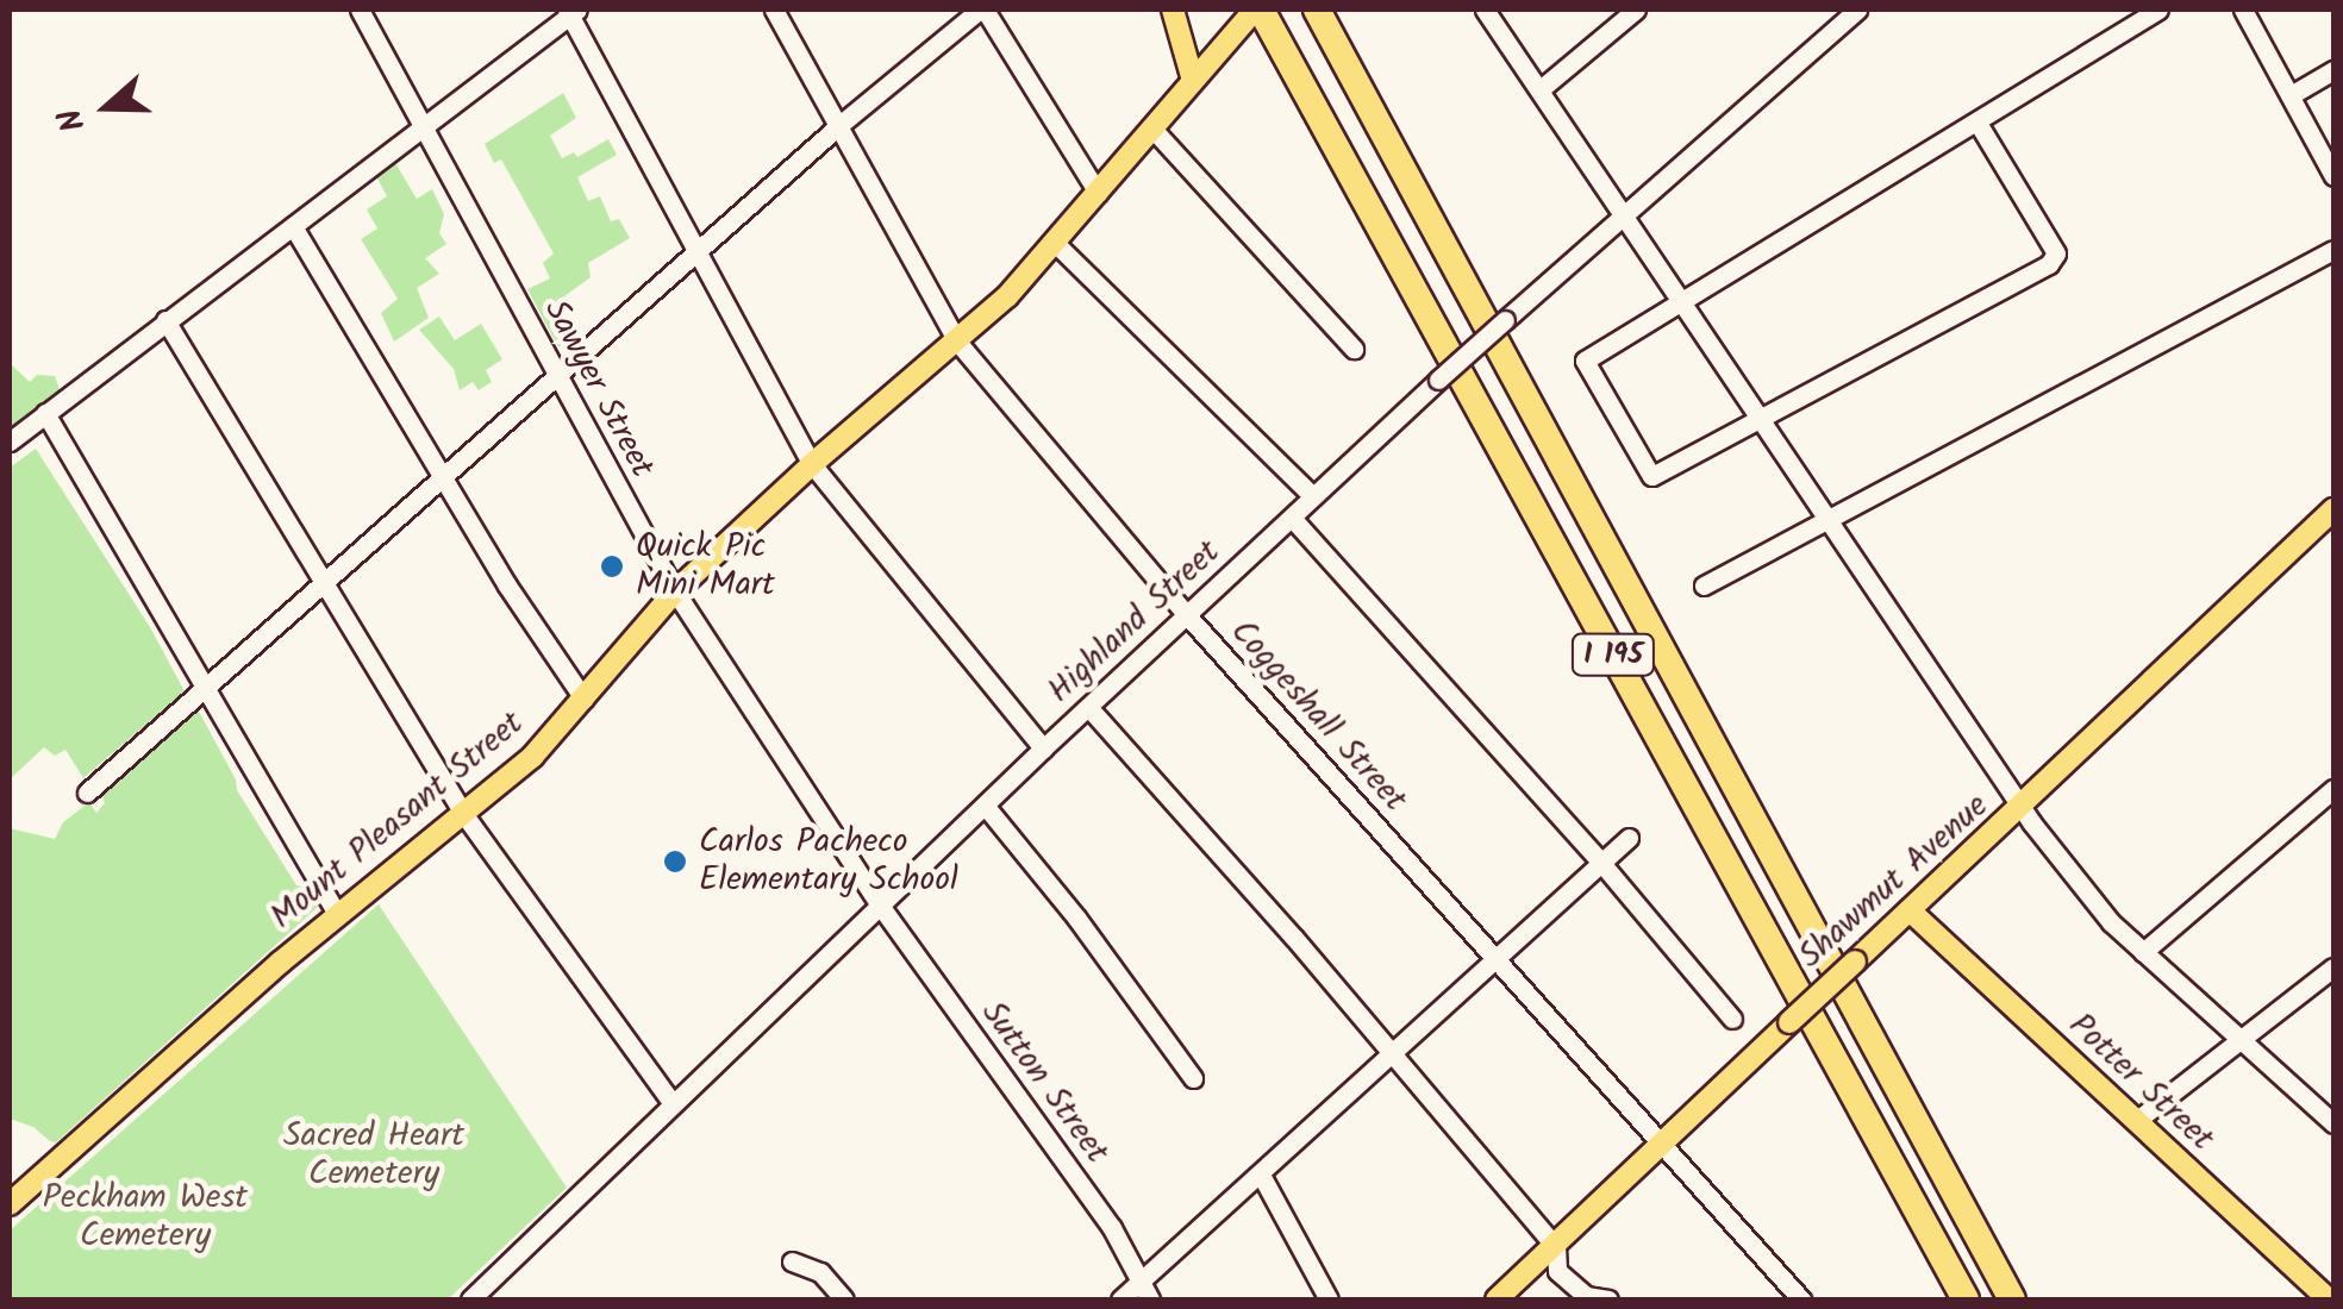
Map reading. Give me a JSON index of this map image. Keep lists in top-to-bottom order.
{
  "streets": {
    "highway": ["I 195"],
    "main road": ["Mount Pleasant Street", "Shawmut Avenue", "Potter Street"],
    "street": [
      "Sawyer Street",
      "Highland Street",
      "Coggeshall Street",
      "Sutton Street"
    ]
  },
  "crossings": [
    ["Sawyer Street", "Highland Street"],
    ["Sawyer Street", "Mount Pleasant Street"],
    ["Sawyer Street", "Sutton Street"],
    ["Highland Street", "Coggeshall Street"],
    ["Highland Street", "Sutton Street"],
    ["I 195", "Mount Pleasant Street"],
    ["Coggeshall Street", "Mount Pleasant Street"],
    ["Coggeshall Street", "Shawmut Avenue"],
    ["Shawmut Avenue", "Potter Street"]
  ],
  "parks": ["Sacred Heart Cemetery", "Peckham West Cemetery"],
  "places": ["Quick Pic Mini Mart", "Carlos Pacheco Elementary School"],
  "north": "left"
}
